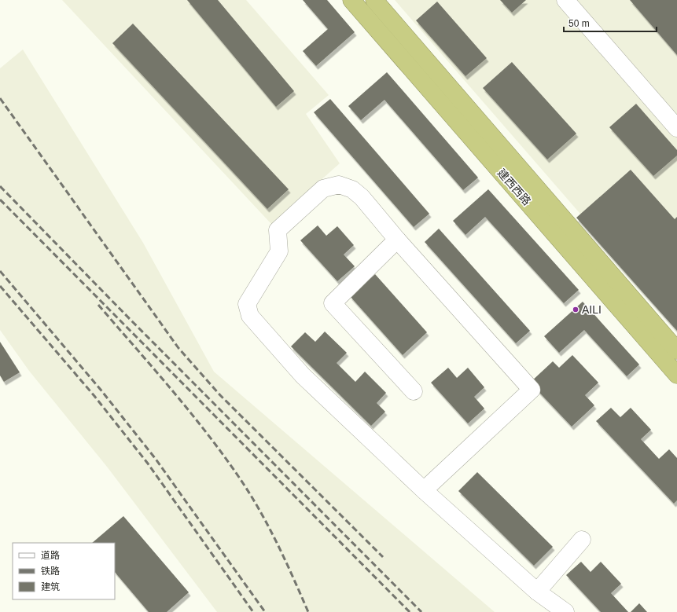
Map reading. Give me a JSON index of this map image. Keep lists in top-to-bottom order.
{
  "streets": {
    "highway": ["建西西路"]
  },
  "places": ["AILI"],
  "legend": ["道路", "铁路", "建筑"],
  "scale_bar": "50 m"
}
